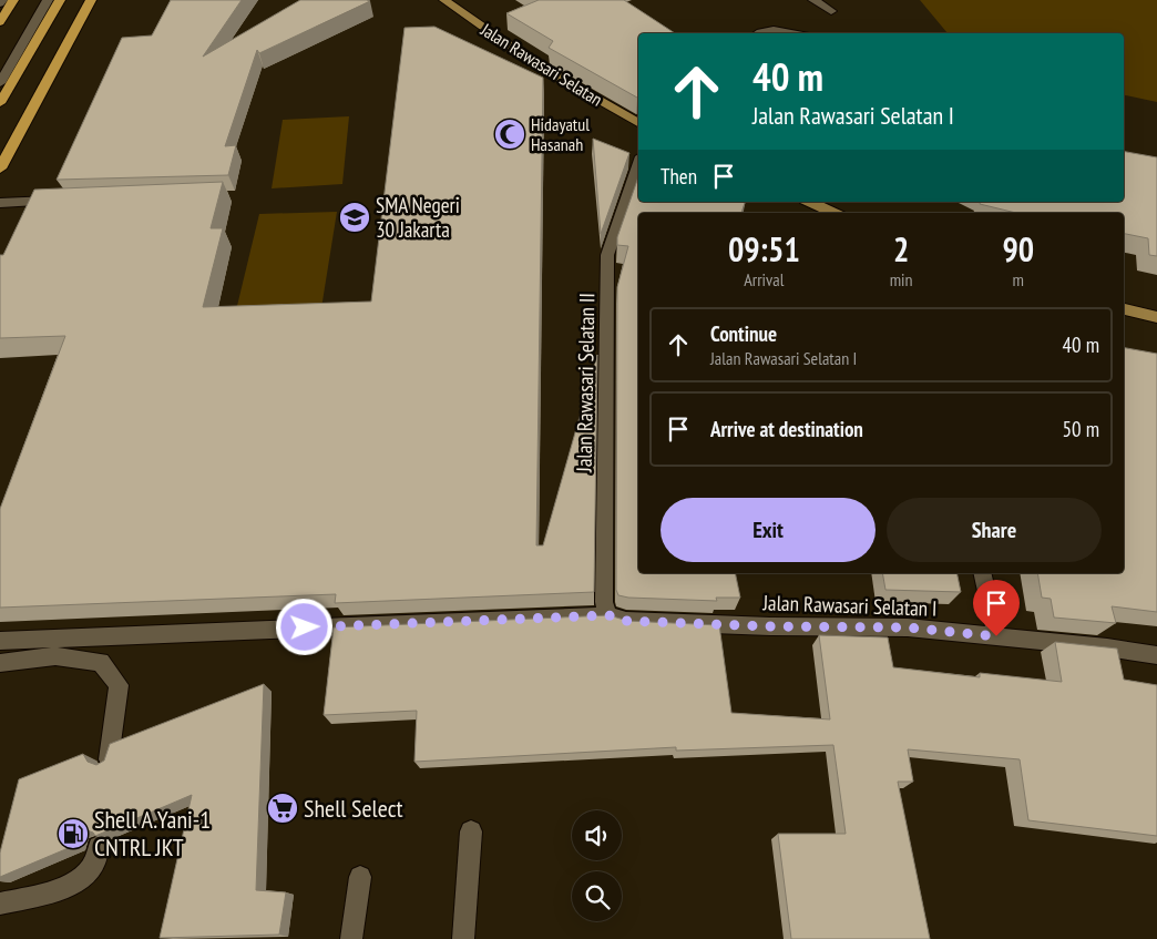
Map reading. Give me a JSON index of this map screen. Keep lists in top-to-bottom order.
{
  "streets": {
    "main road": ["Jalan Rawasari Selatan"],
    "street": ["Jalan Rawasari Selatan II", "Jalan Rawasari Selatan I"]
  },
  "crossings": [
    ["Jalan Rawasari Selatan II", "Jalan Rawasari Selatan I"]
  ],
  "places": {
    "mosque": ["Hidayatul Hasanah"],
    "school or university": ["SMA Negeri 30 Jakarta"],
    "supermarket": ["Shell Select"],
    "fuel station": ["Shell A.Yani-1 CNTRL JKT"]
  },
  "page": {
    "turn": ["40 m", "Jalan Rawasari Selatan I"],
    "then": "Then",
    "eta": [
      "09:51",
      "Arrival",
      "2",
      "min",
      "90",
      "m"
    ],
    "list": [
      {
        "name": "Continue",
        "note": "Jalan Rawasari Selatan I",
        "value": "40 m"
      },
      {
        "name": "Arrive at destination",
        "value": "50 m"
      }
    ],
    "buttons": ["Exit", "Share"]
  }
}
